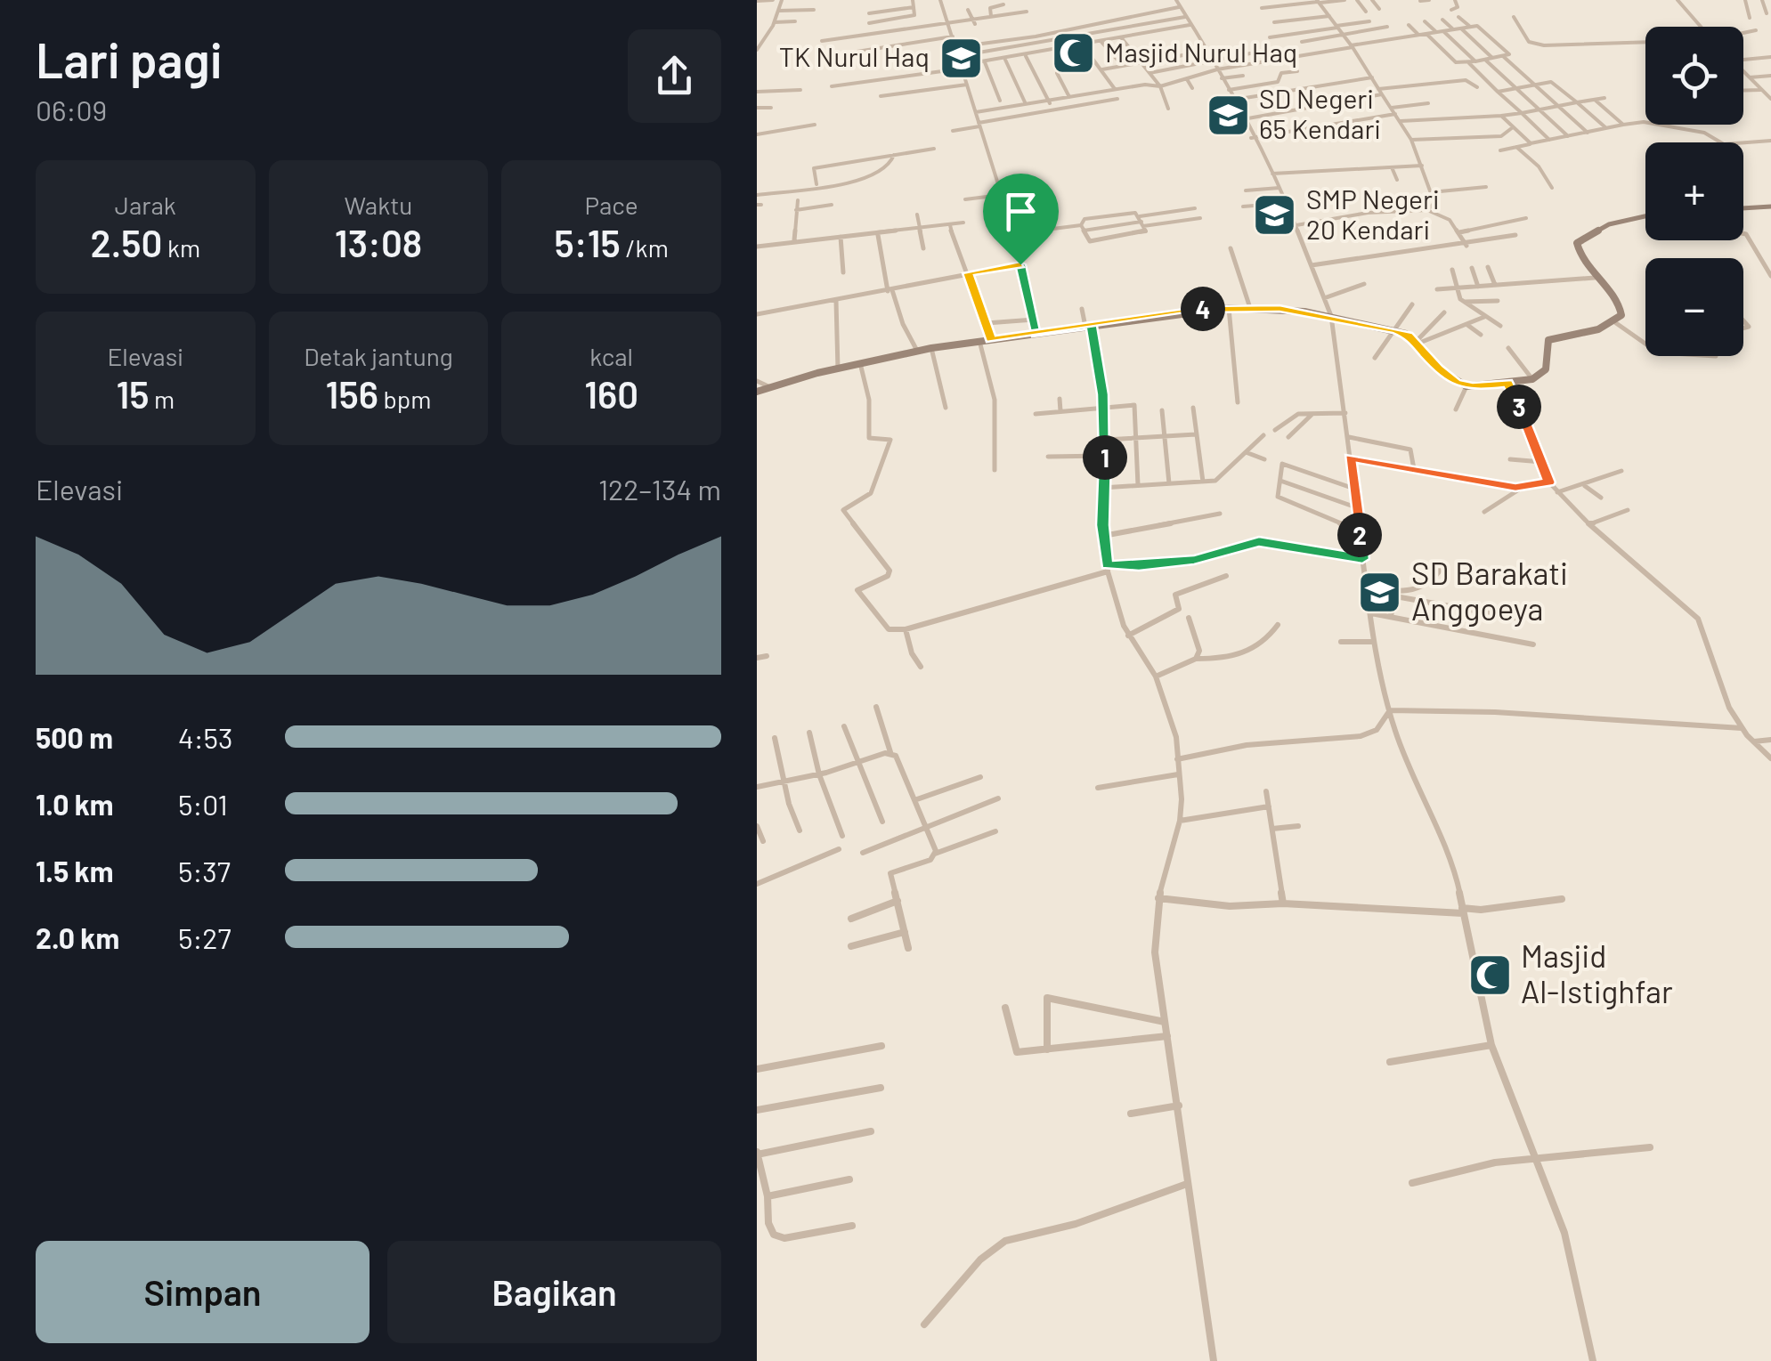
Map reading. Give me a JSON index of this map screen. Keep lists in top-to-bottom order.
{
  "places": {
    "mosque": ["Masjid Nurul Haq", "Masjid Al-Istighfar"],
    "school or university": [
      "TK Nurul Haq",
      "SD Negeri 65 Kendari",
      "SMP Negeri 20 Kendari",
      "SD Barakati Anggoeya"
    ]
  },
  "page": {
    "heading": ["Lari pagi", "06:09"],
    "map_buttons": ["+", "−"],
    "stats": [
      ["Jarak", "2.50 km"],
      ["Waktu", "13:08"],
      ["Pace", "5:15 /km"],
      ["Elevasi", "15 m"],
      ["Detak jantung", "156 bpm"],
      ["kcal", "160"]
    ],
    "pins": [
      "4",
      "3",
      "1",
      "2"
    ],
    "chart": ["Elevasi", "122–134 m"],
    "list": [
      {
        "name": "500 m",
        "note": "4:53"
      },
      {
        "name": "1.0 km",
        "note": "5:01"
      },
      {
        "name": "1.5 km",
        "note": "5:37"
      },
      {
        "name": "2.0 km",
        "note": "5:27"
      }
    ],
    "buttons": ["Simpan", "Bagikan"]
  }
}
